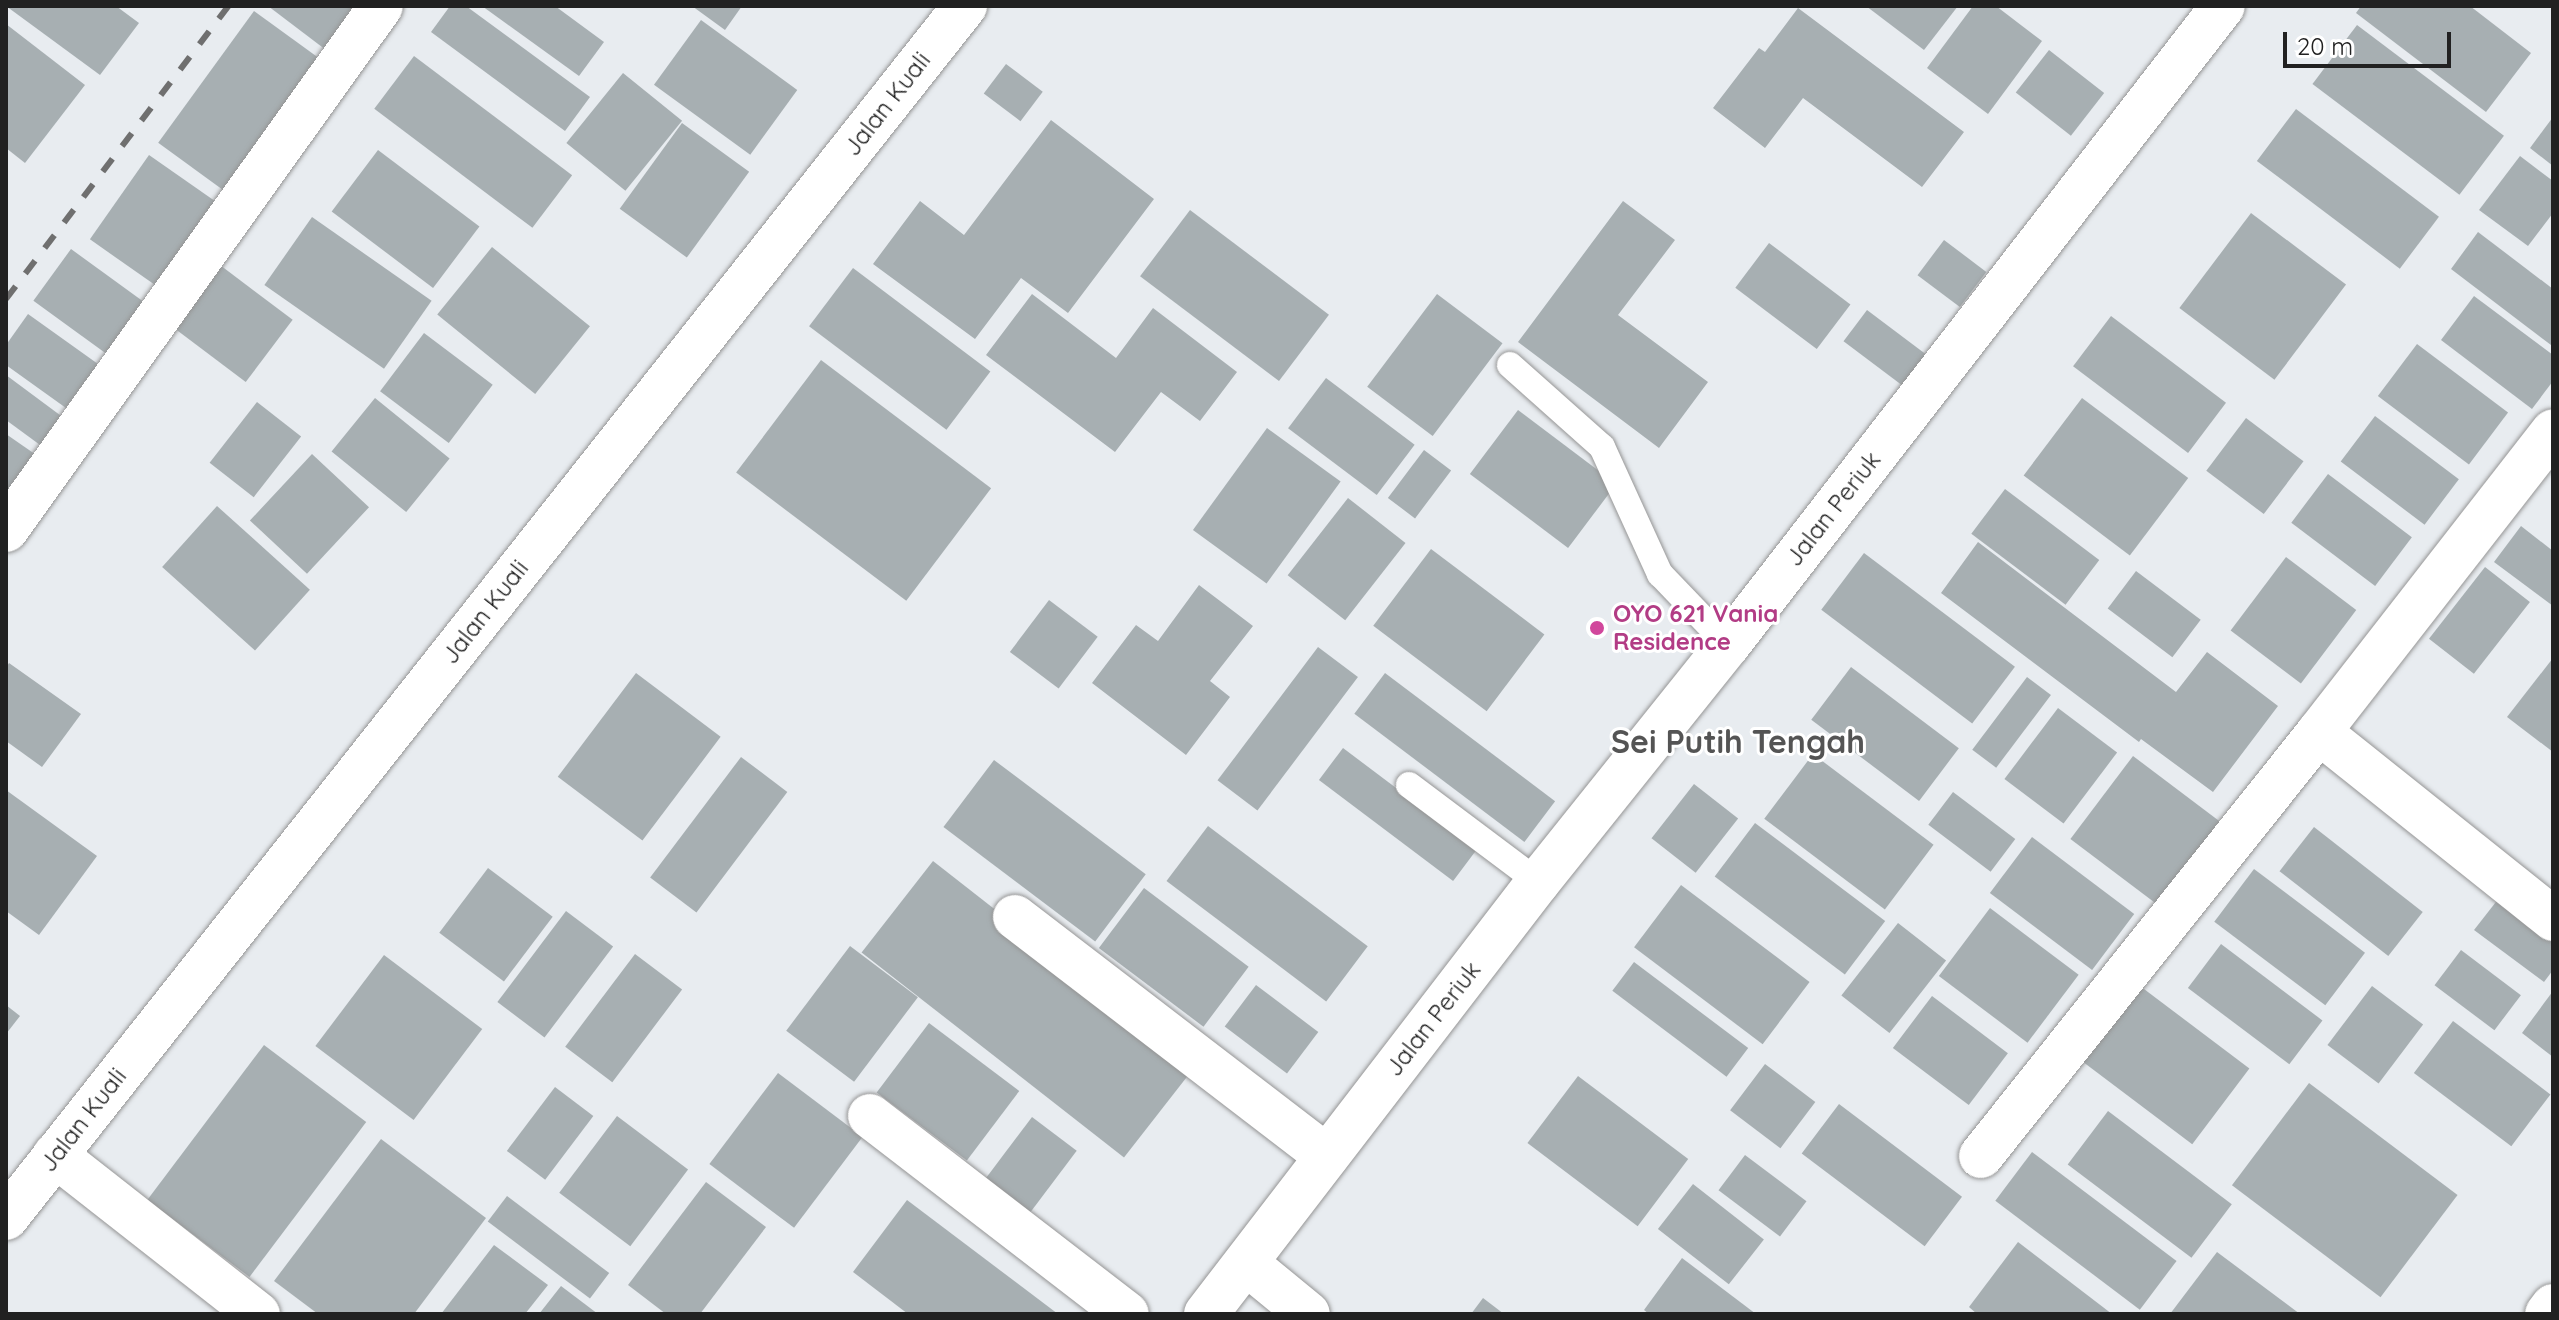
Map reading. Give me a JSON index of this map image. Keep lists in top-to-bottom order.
{
  "streets": {
    "street": ["Jalan Kuali", "Jalan Periuk"]
  },
  "districts": ["Sei Putih Tengah"],
  "places": ["OYO 621 Vania Residence"],
  "scale_bar": "20 m"
}
